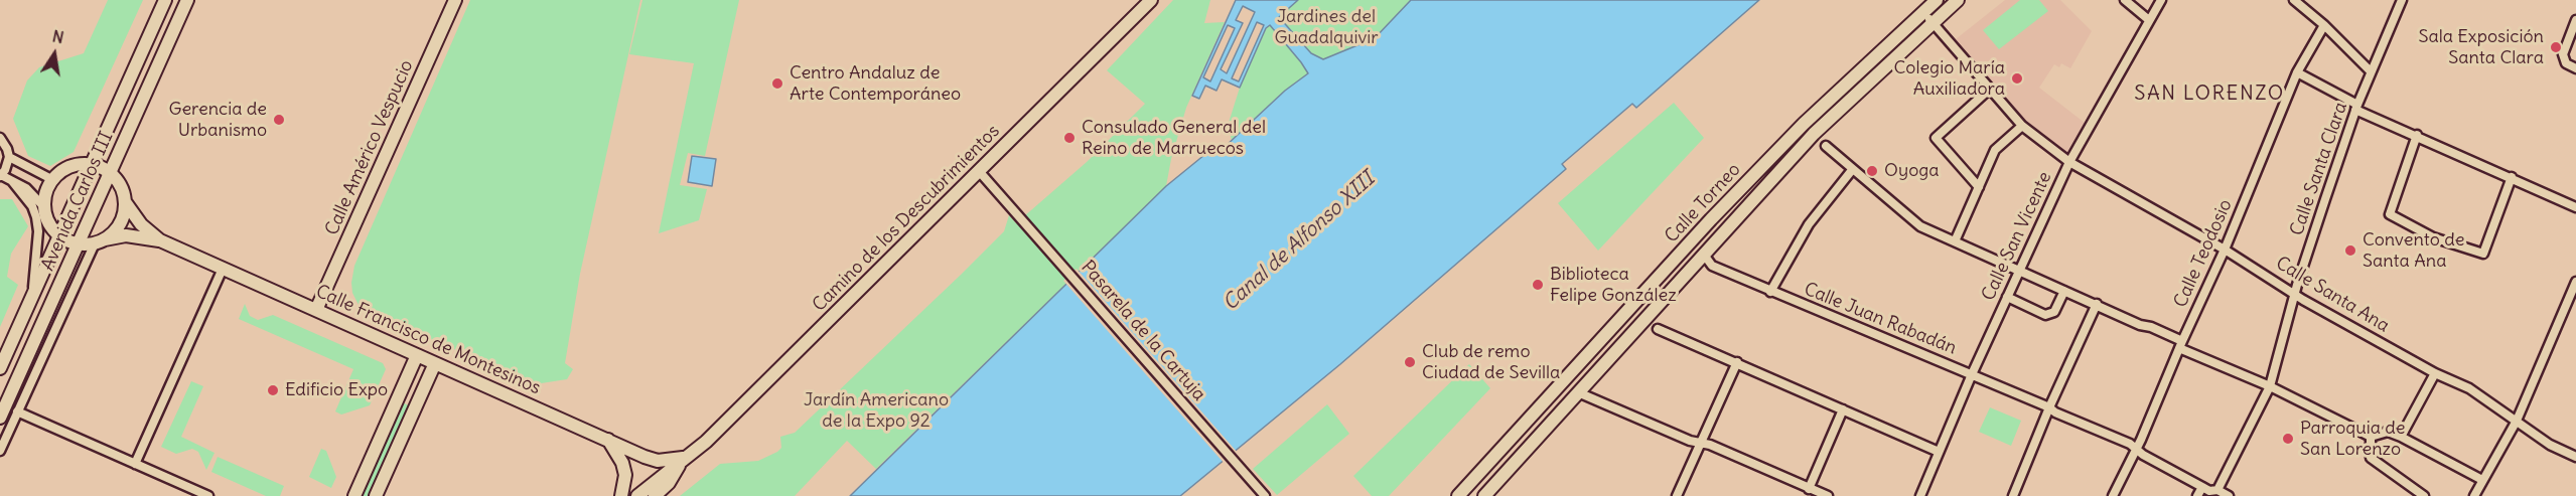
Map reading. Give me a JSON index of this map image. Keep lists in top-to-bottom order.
{
  "streets": {
    "street": [
      "Calle Américo Vespucio",
      "Calle Santa Clara",
      "Avenida Carlos III",
      "Calle Torneo",
      "Camino de los Descubrimientos",
      "Calle San Vicente",
      "Calle Teodosio",
      "Calle Santa Ana",
      "Calle Juan Rabadán",
      "Pasarela de la Cartuja",
      "Calle Francisco de Montesinos"
    ]
  },
  "crossings": [
    ["Calle Américo Vespucio", "Calle Francisco de Montesinos"],
    ["Calle Santa Clara", "Calle Santa Ana"],
    ["Calle Santa Clara", "Calle Juan Rabadán"],
    ["Avenida Carlos III", "Calle Francisco de Montesinos"],
    ["Calle Torneo", "Calle Santa Ana"],
    ["Calle Torneo", "Calle Juan Rabadán"],
    ["Camino de los Descubrimientos", "Pasarela de la Cartuja"],
    ["Camino de los Descubrimientos", "Calle Francisco de Montesinos"],
    ["Calle San Vicente", "Calle Santa Ana"],
    ["Calle San Vicente", "Calle Juan Rabadán"],
    ["Calle Teodosio", "Calle Santa Ana"],
    ["Calle Teodosio", "Calle Juan Rabadán"]
  ],
  "districts": ["SAN LORENZO"],
  "water": ["Canal de Alfonso XIII"],
  "parks": ["Jardines del Guadalquivir", "Jardín Americano de la Expo 92"],
  "places": [
    "Sala Exposición Santa Clara",
    "Colegio María Auxiliadora",
    "Centro Andaluz de Arte Contemporáneo",
    "Gerencia de Urbanismo",
    "Consulado General del Reino de Marruecos",
    "Oyoga",
    "Convento de Santa Ana",
    "Biblioteca Felipe González",
    "Club de remo Ciudad de Sevilla",
    "Edificio Expo",
    "Parroquia de San Lorenzo"
  ],
  "north": "top"
}
